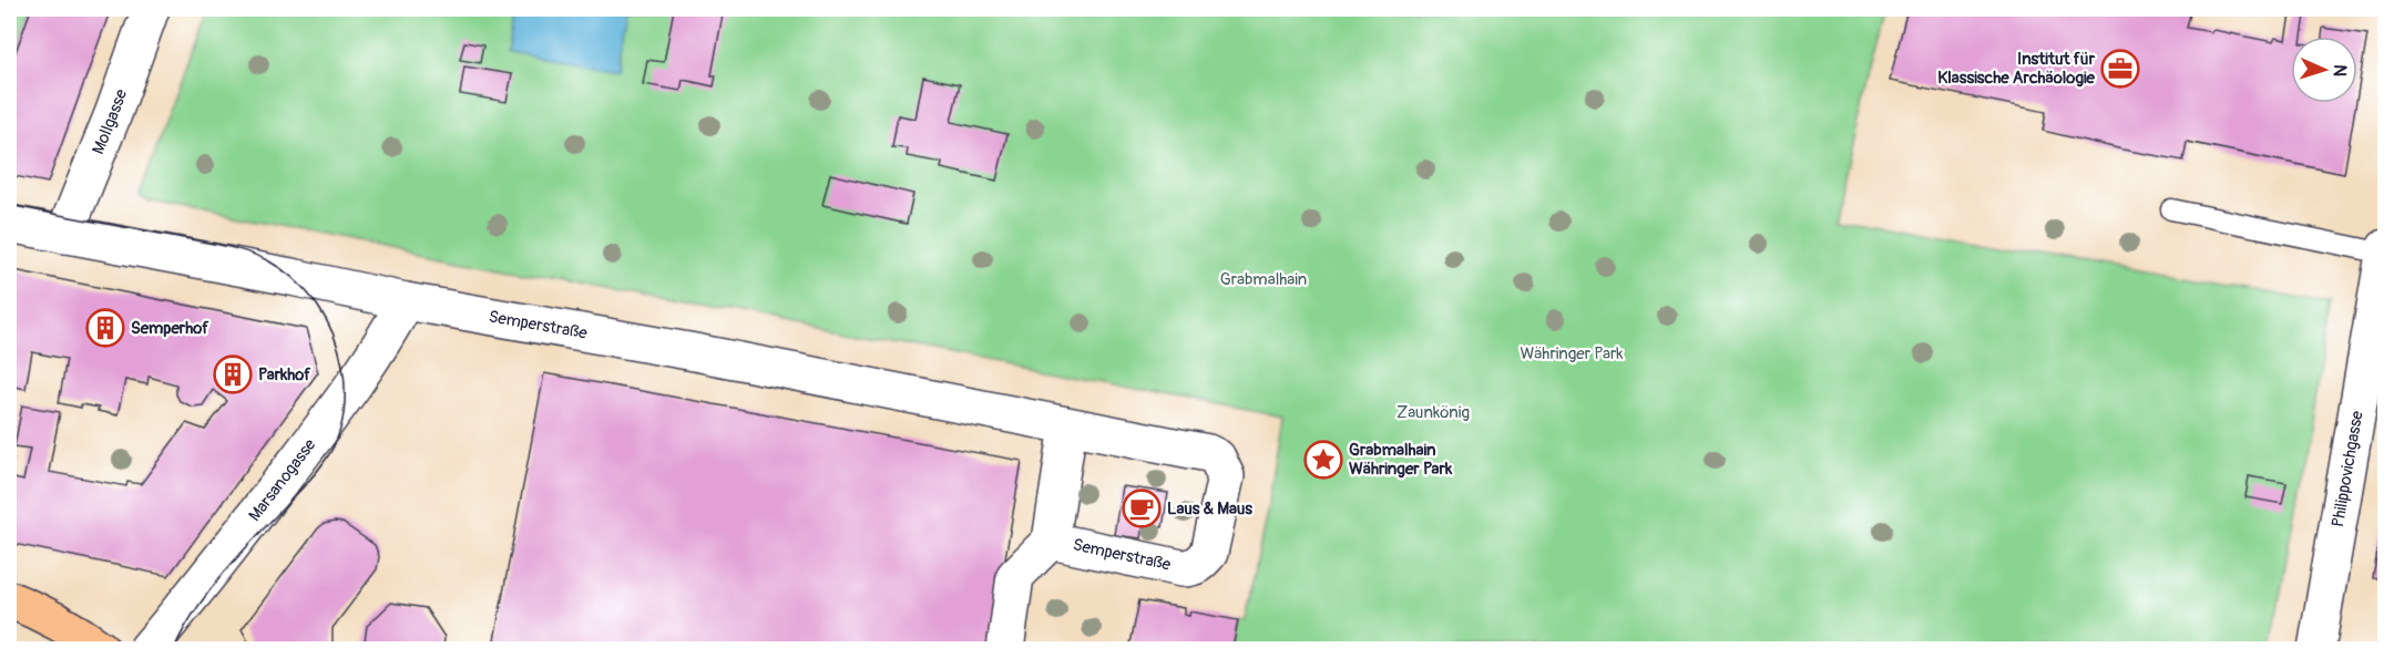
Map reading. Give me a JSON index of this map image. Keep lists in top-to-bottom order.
{
  "streets": {
    "street": [
      "Mollgasse",
      "Semperstraße",
      "Philippovichgasse",
      "Marsanogasse"
    ]
  },
  "crossings": [
    ["Mollgasse", "Semperstraße"],
    ["Semperstraße", "Marsanogasse"]
  ],
  "parks": ["Grabmalhain", "Währinger Park", "Zaunkönig"],
  "places": {
    "office": ["Institut für Klassische Archäologie"],
    "building": ["Semperhof", "Parkhof"],
    "place": ["Grabmalhain Währinger Park"],
    "cafe": ["Laus & Maus"]
  },
  "north": "right"
}
